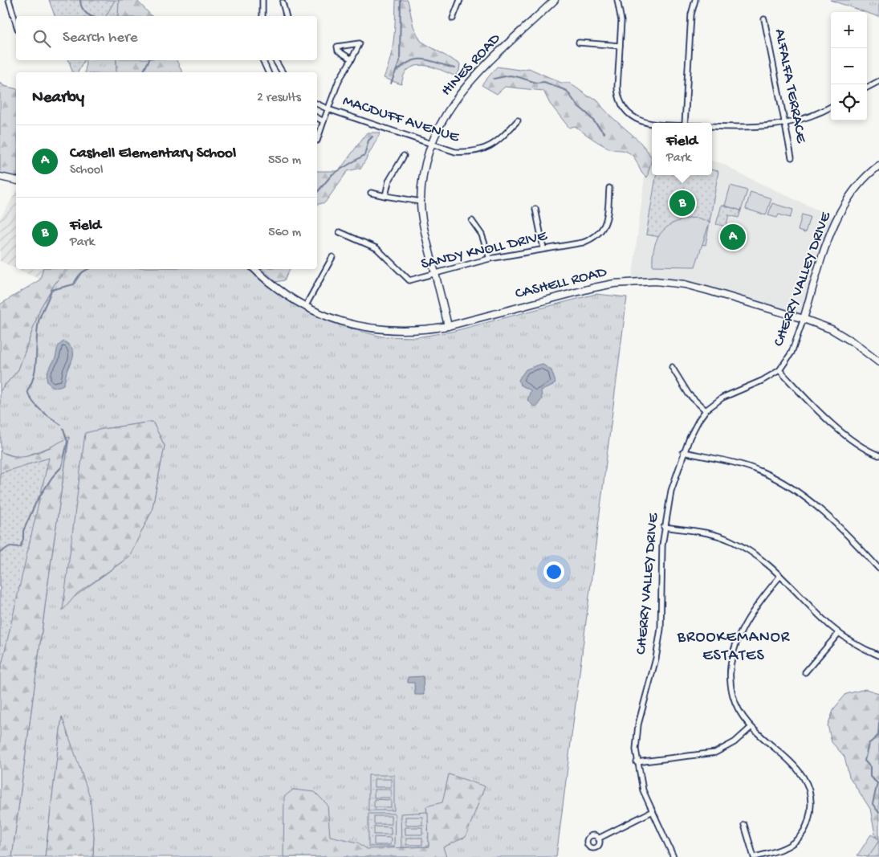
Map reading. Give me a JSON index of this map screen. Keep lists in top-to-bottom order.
{
  "streets": {
    "street": [
      "HINES ROAD",
      "ALFALFA TERRACE",
      "MACDUFF AVENUE",
      "SANDY KNOLL DRIVE",
      "CHERRY VALLEY DRIVE",
      "CASHELL ROAD"
    ]
  },
  "crossings": [
    ["HINES ROAD", "MACDUFF AVENUE"],
    ["HINES ROAD", "SANDY KNOLL DRIVE"],
    ["HINES ROAD", "CASHELL ROAD"],
    ["CHERRY VALLEY DRIVE", "CASHELL ROAD"]
  ],
  "districts": ["BROOKEMANOR ESTATES"],
  "page": {
    "map_buttons": ["+", "−"],
    "search": "Search here",
    "heading": ["Nearby", "2 results"],
    "popup": ["Field", "Park"],
    "list": [
      {
        "mark": "A",
        "name": "Cashell Elementary School",
        "note": "School",
        "value": "550 m"
      },
      {
        "mark": "B",
        "name": "Field",
        "note": "Park",
        "value": "560 m"
      }
    ],
    "pins": ["B", "A"]
  }
}
